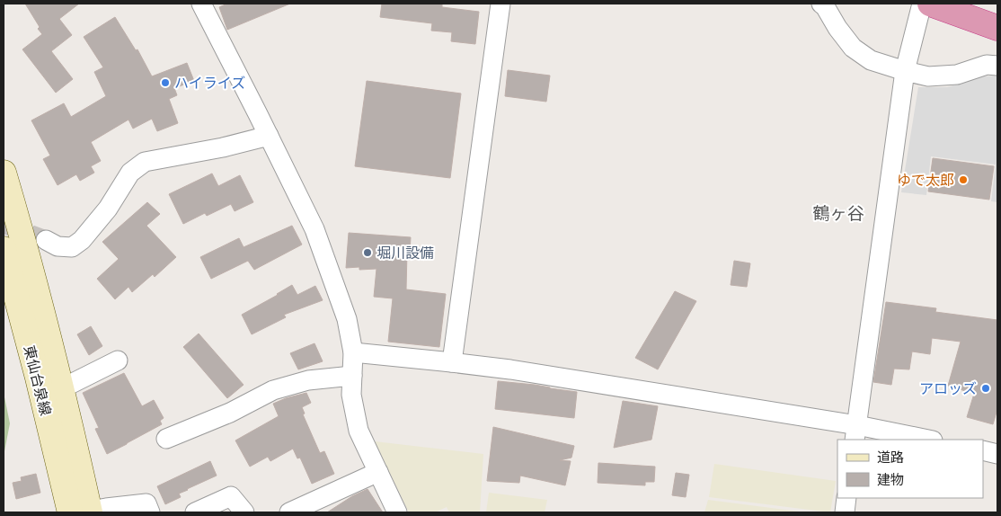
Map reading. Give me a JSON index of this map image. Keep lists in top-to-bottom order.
{
  "streets": {
    "street": ["東仙台泉線"]
  },
  "districts": ["鶴ヶ谷"],
  "places": [
    "ハイライズ",
    "ゆで太郎",
    "堀川設備",
    "アロッズ"
  ],
  "legend": ["道路", "建物"]
}
